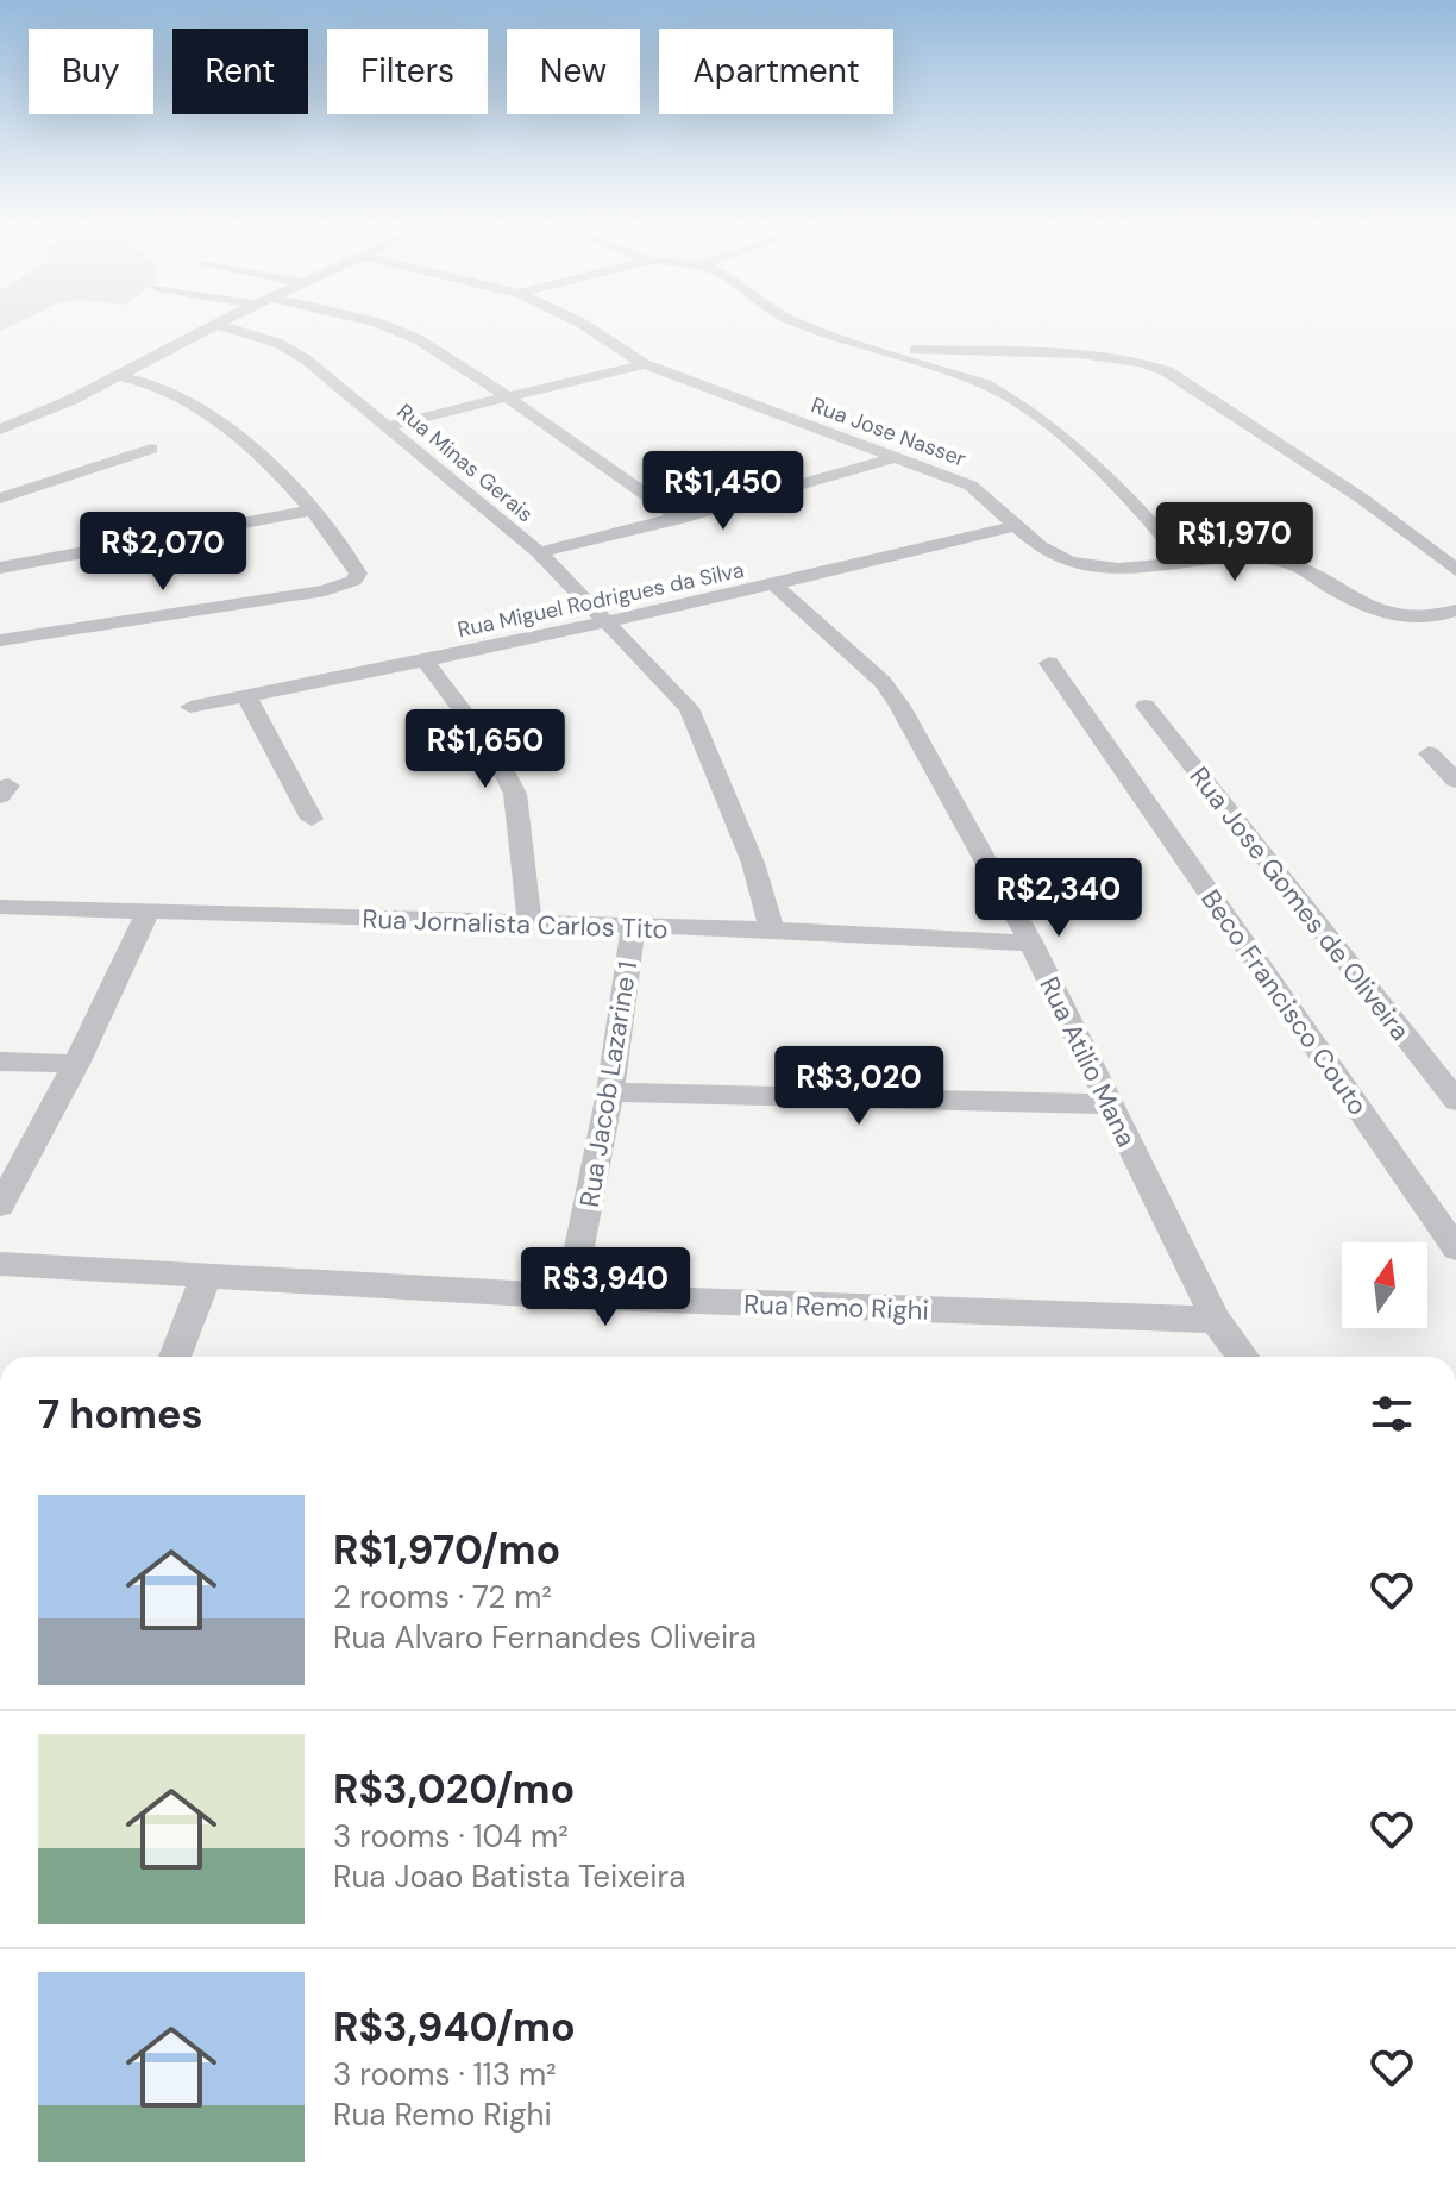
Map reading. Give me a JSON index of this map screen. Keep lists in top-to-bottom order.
{
  "streets": {
    "street": [
      "Rua Jose Nasser",
      "Rua Minas Gerais",
      "Rua Miguel Rodrigues da Silva",
      "Rua Jose Gomes de Oliveira",
      "Rua Jornalista Carlos Tito",
      "Beco Francisco Couto",
      "Rua Atilio Mana",
      "Rua Jacob Lazarine 1",
      "Rua Remo Righi"
    ]
  },
  "crossings": [
    ["Rua Jose Nasser", "Rua Miguel Rodrigues da Silva"],
    ["Rua Minas Gerais", "Rua Miguel Rodrigues da Silva"],
    ["Rua Minas Gerais", "Rua Jornalista Carlos Tito"],
    ["Rua Miguel Rodrigues da Silva", "Rua Atilio Mana"],
    ["Rua Jornalista Carlos Tito", "Rua Atilio Mana"],
    ["Rua Jornalista Carlos Tito", "Rua Jacob Lazarine 1"],
    ["Rua Atilio Mana", "Rua Remo Righi"],
    ["Rua Jacob Lazarine 1", "Rua Remo Righi"]
  ],
  "north": "top",
  "page": {
    "chip": [
      "Buy",
      "Rent",
      "Filters",
      "New",
      "Apartment"
    ],
    "price": [
      "R$1,450",
      "R$1,970",
      "R$2,070",
      "R$1,650",
      "R$2,340",
      "R$3,020",
      "R$3,940"
    ],
    "heading": "7 homes",
    "list": [
      {
        "name": "R$1,970/mo",
        "note": "2 rooms · 72 m² · Rua Alvaro Fernandes Oliveira"
      },
      {
        "name": "R$3,020/mo",
        "note": "3 rooms · 104 m² · Rua Joao Batista Teixeira"
      },
      {
        "name": "R$3,940/mo",
        "note": "3 rooms · 113 m² · Rua Remo Righi"
      }
    ]
  }
}
